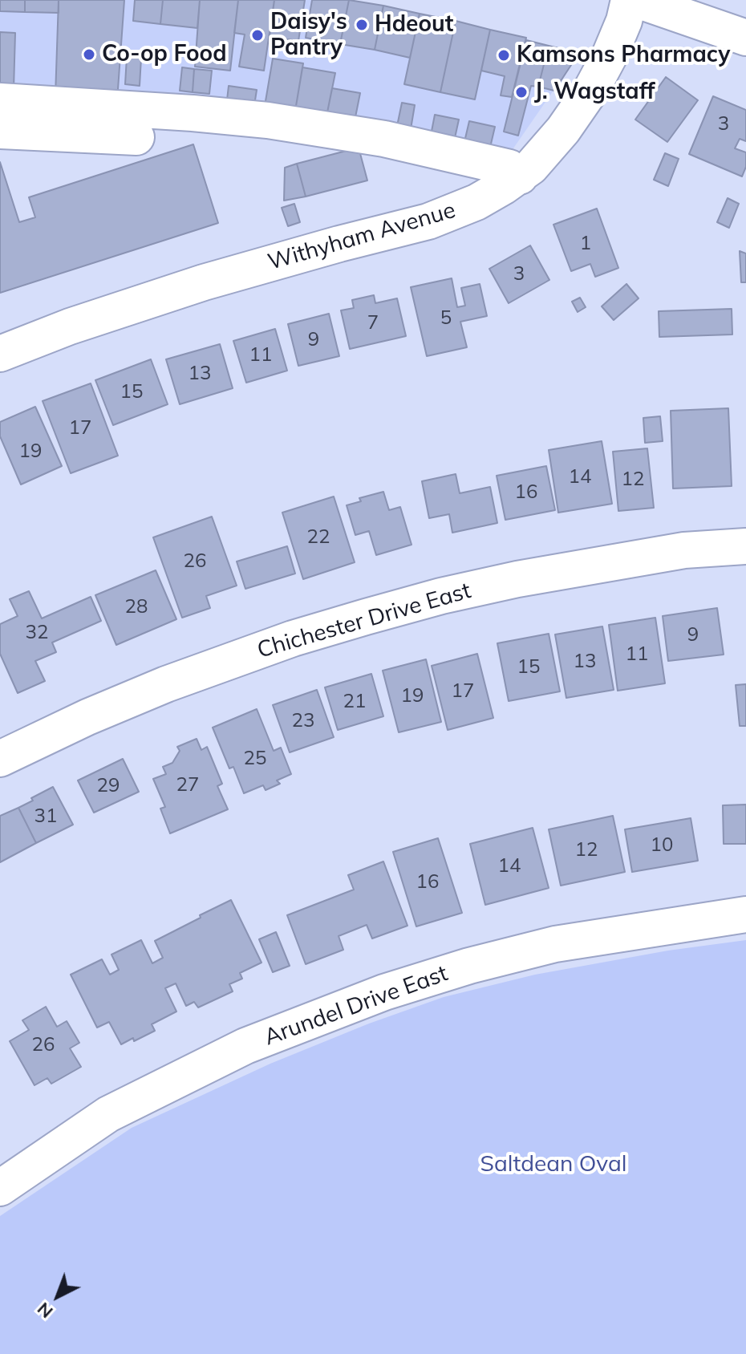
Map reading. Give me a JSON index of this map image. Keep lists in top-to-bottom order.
{
  "streets": {
    "street": ["Withyham Avenue", "Chichester Drive East", "Arundel Drive East"]
  },
  "parks": ["Saltdean Oval"],
  "places": [
    "Hdeout",
    "Daisy's Pantry",
    "Co-op Food",
    "Kamsons Pharmacy",
    "J. Wagstaff"
  ],
  "house_numbers": [
    "3",
    "1",
    "3",
    "5",
    "7",
    "9",
    "11",
    "13",
    "15",
    "17",
    "19",
    "14",
    "12",
    "16",
    "22",
    "26",
    "28",
    "32",
    "9",
    "11",
    "13",
    "15",
    "17",
    "19",
    "21",
    "23",
    "25",
    "27",
    "29",
    "31",
    "10",
    "12",
    "14",
    "16",
    "26"
  ],
  "north": "bottom left"
}
